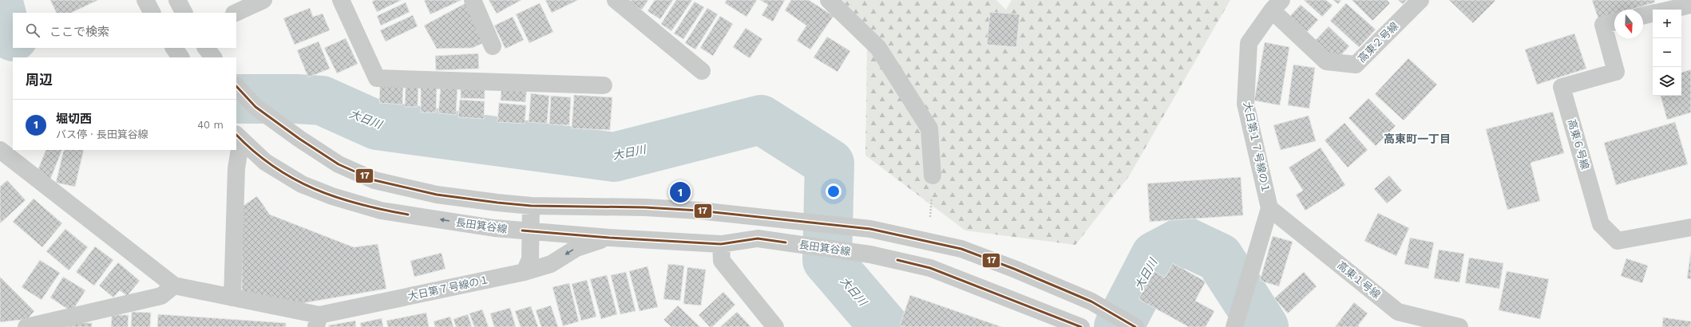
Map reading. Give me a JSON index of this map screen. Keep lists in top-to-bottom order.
{
  "streets": {
    "street": [
      "高東２号線",
      "高東６号線",
      "大日第１７号線の１",
      "長田箕谷線",
      "高東１号線",
      "大日第７号線の１"
    ]
  },
  "crossings": [
    ["高東２号線", "大日第１７号線の１"],
    ["大日第１７号線の１", "高東１号線"],
    ["長田箕谷線", "大日第７号線の１"]
  ],
  "districts": ["高東町一丁目"],
  "water": ["大日川"],
  "lines": ["transit line 17"],
  "north": "bottom",
  "page": {
    "map_buttons": ["+", "−"],
    "search": "ここで検索",
    "heading": "周辺",
    "list": [
      {
        "mark": "1",
        "name": "堀切西",
        "note": "バス停 · 長田箕谷線",
        "value": "40 m"
      }
    ],
    "pins": "1"
  }
}
